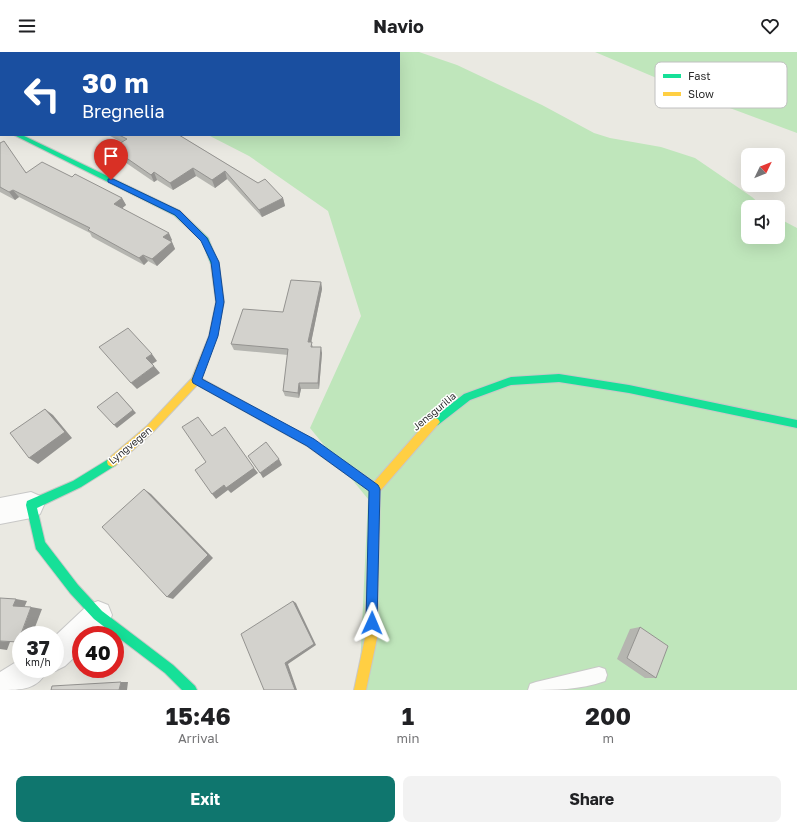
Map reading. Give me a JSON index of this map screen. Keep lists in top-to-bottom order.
{
  "streets": {
    "street": ["Jensgurilia", "Lyngvegen"]
  },
  "legend": ["Fast", "Slow"],
  "north": "top right",
  "page": {
    "header": "Navio",
    "turn": ["30 m", "Bregnelia"],
    "speed": "37 km/h",
    "limit": "40",
    "eta": [
      "15:46",
      "Arrival",
      "1",
      "min",
      "200",
      "m"
    ],
    "buttons": ["Exit", "Share"]
  }
}
